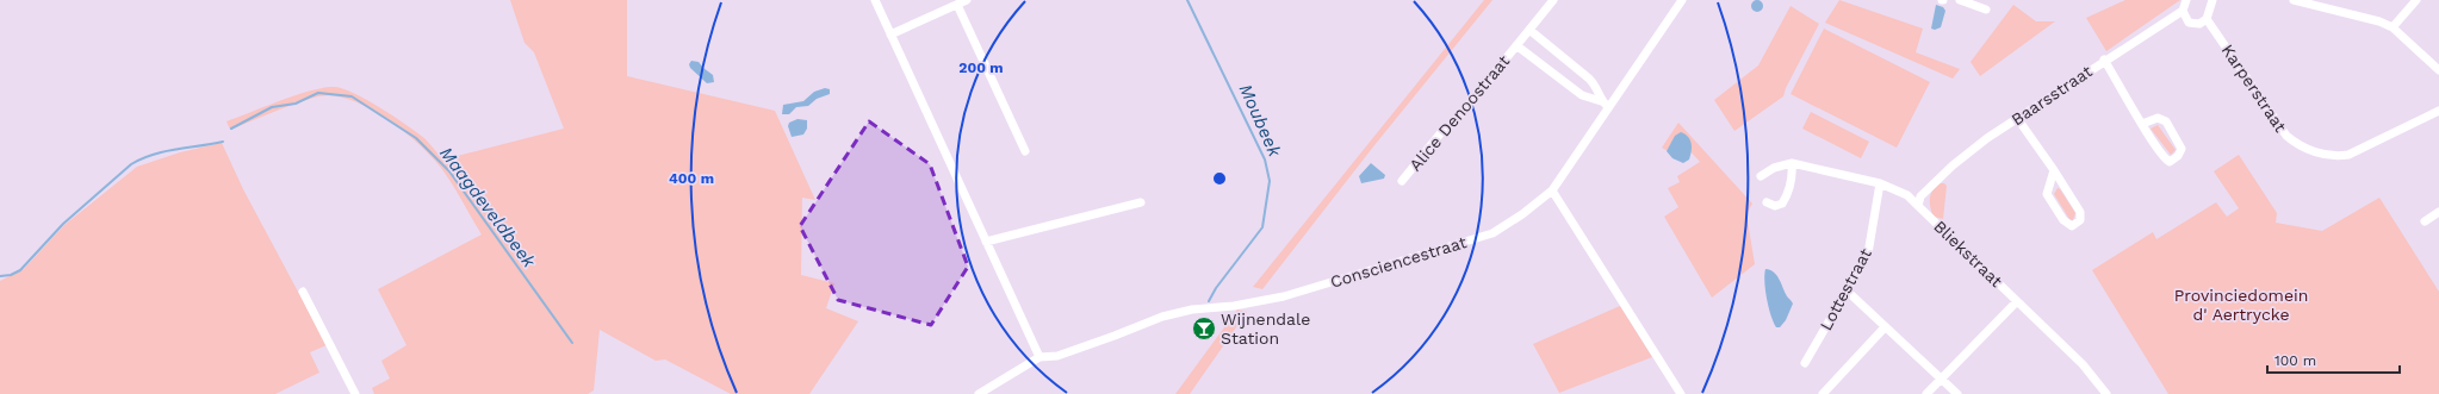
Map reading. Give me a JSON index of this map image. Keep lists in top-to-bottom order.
{
  "streets": {
    "street": [
      "Karperstraat",
      "Baarsstraat",
      "Alice Denoostraat",
      "Bliekstraat",
      "Consciencestraat",
      "Lottestraat"
    ]
  },
  "crossings": [
    ["Baarsstraat", "Bliekstraat"],
    ["Alice Denoostraat", "Consciencestraat"],
    ["Bliekstraat", "Lottestraat"]
  ],
  "water": ["Moubeek", "Maagdeveldbeek"],
  "parks": ["Provinciedomein d' Aertrycke"],
  "places": {
    "bar": ["Wijnendale Station"]
  },
  "scale_bar": "100 m",
  "rings": ["200 m", "400 m"]
}
